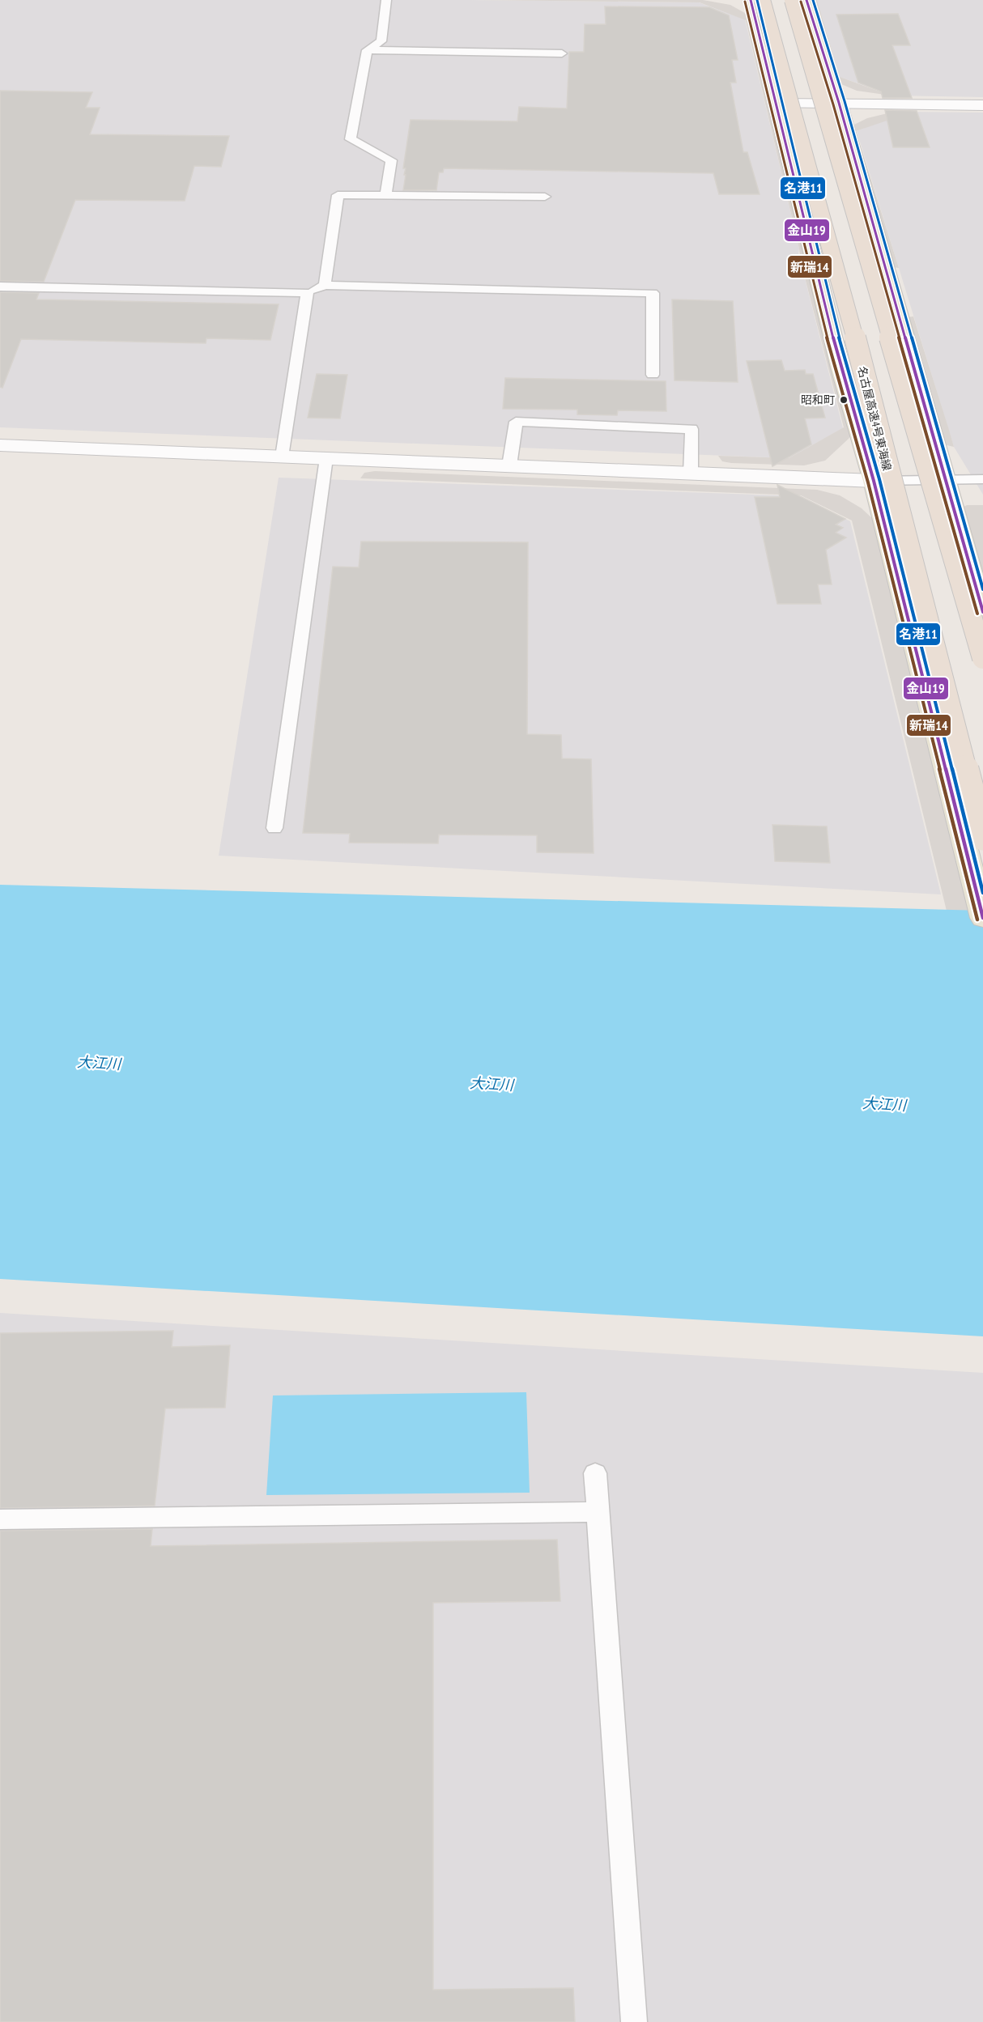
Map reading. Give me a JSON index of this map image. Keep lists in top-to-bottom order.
{
  "streets": {
    "highway": ["名古屋高速4号東海線"]
  },
  "water": ["大江川"],
  "places": ["昭和町"],
  "lines": ["transit line 金山19", "transit line 名港11", "transit line 新瑞14"]
}
